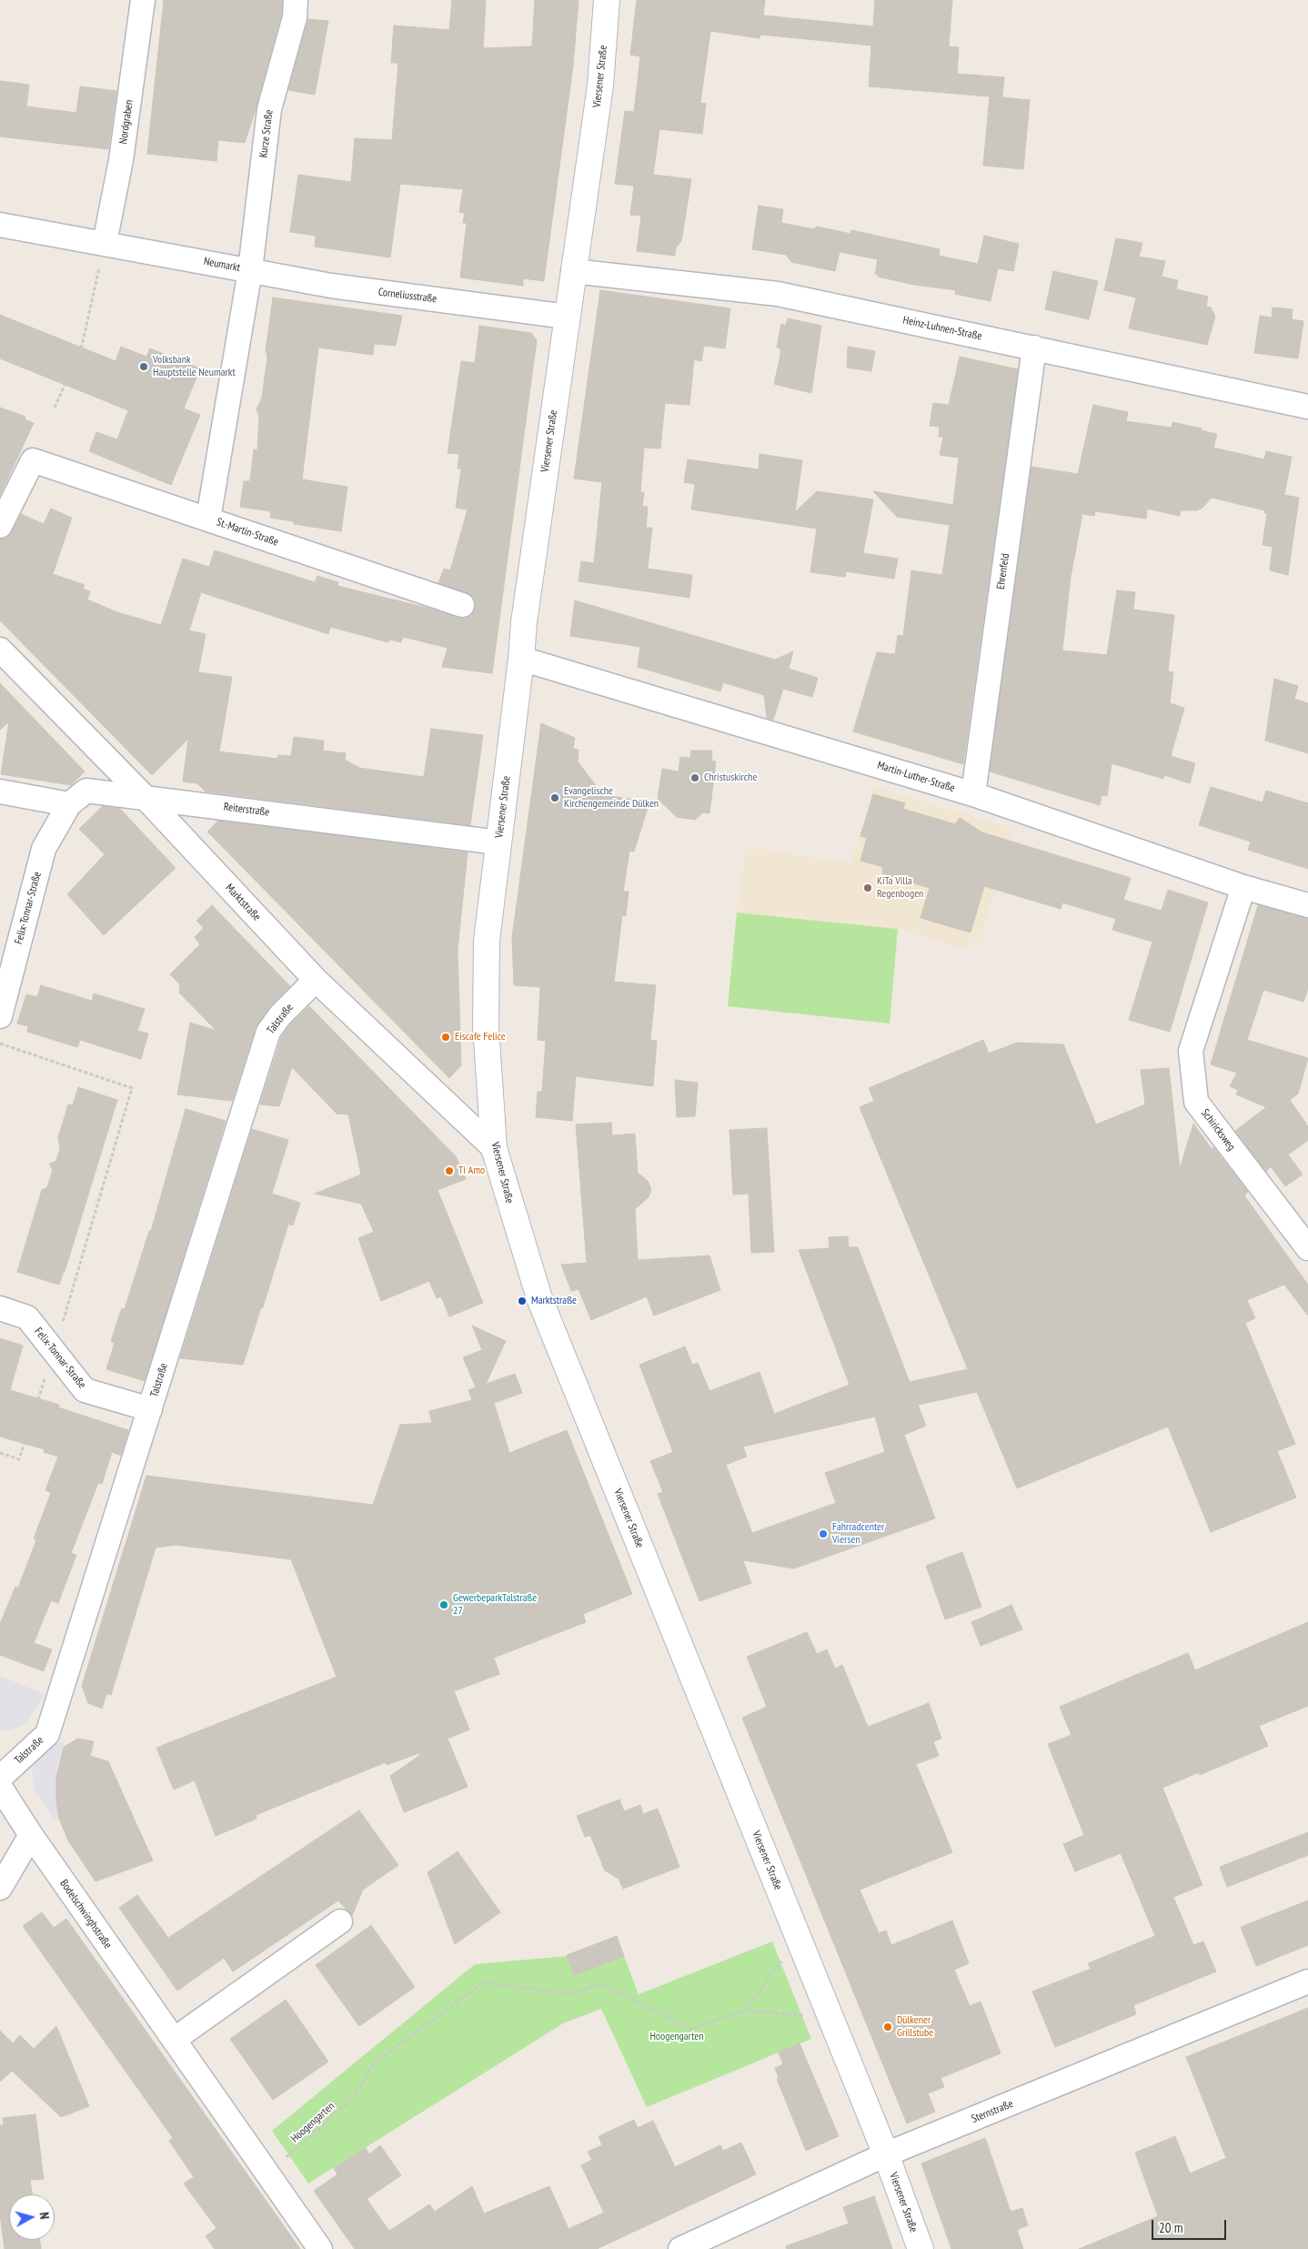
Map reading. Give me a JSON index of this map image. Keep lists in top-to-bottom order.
{
  "streets": {
    "main road": ["Viersener Straße"],
    "street": [
      "Nordgraben",
      "Kurze Straße",
      "Neumarkt",
      "Corneliusstraße",
      "Heinz-Luhnen-Straße",
      "St.-Martin-Straße",
      "Ehrenfeld",
      "Martin-Luther-Straße",
      "Reiterstraße",
      "Marktstraße",
      "Felix-Tonnar-Straße",
      "Talstraße",
      "Schiricksweg",
      "Bodelschwinghstraße",
      "Sternstraße"
    ],
    "path": ["Hoogengarten"]
  },
  "crossings": [
    ["Viersener Straße", "Corneliusstraße"],
    ["Viersener Straße", "Heinz-Luhnen-Straße"],
    ["Viersener Straße", "Martin-Luther-Straße"],
    ["Viersener Straße", "Reiterstraße"],
    ["Viersener Straße", "Marktstraße"],
    ["Viersener Straße", "Sternstraße"],
    ["Nordgraben", "Neumarkt"],
    ["Kurze Straße", "Neumarkt"],
    ["Kurze Straße", "Corneliusstraße"],
    ["Neumarkt", "Corneliusstraße"],
    ["Neumarkt", "St.-Martin-Straße"],
    ["Heinz-Luhnen-Straße", "Ehrenfeld"],
    ["Ehrenfeld", "Martin-Luther-Straße"],
    ["Martin-Luther-Straße", "Schiricksweg"],
    ["Reiterstraße", "Marktstraße"],
    ["Reiterstraße", "Felix-Tonnar-Straße"],
    ["Marktstraße", "Talstraße"],
    ["Felix-Tonnar-Straße", "Talstraße"],
    ["Bodelschwinghstraße", "Hoogengarten"]
  ],
  "parks": ["Hoogengarten"],
  "places": [
    "Volksbank Hauptstelle Neumarkt",
    "Christuskirche",
    "Evangelische Kirchengemeinde Dülken",
    "KiTa Villa Regenbogen",
    "Eiscafe Felice",
    "Ti Amo",
    "Marktstraße",
    "Fahrradcenter Viersen",
    "GewerbeparkTalstraße 27",
    "Dülkener Grillstube"
  ],
  "scale_bar": "20 m",
  "north": "right"
}
